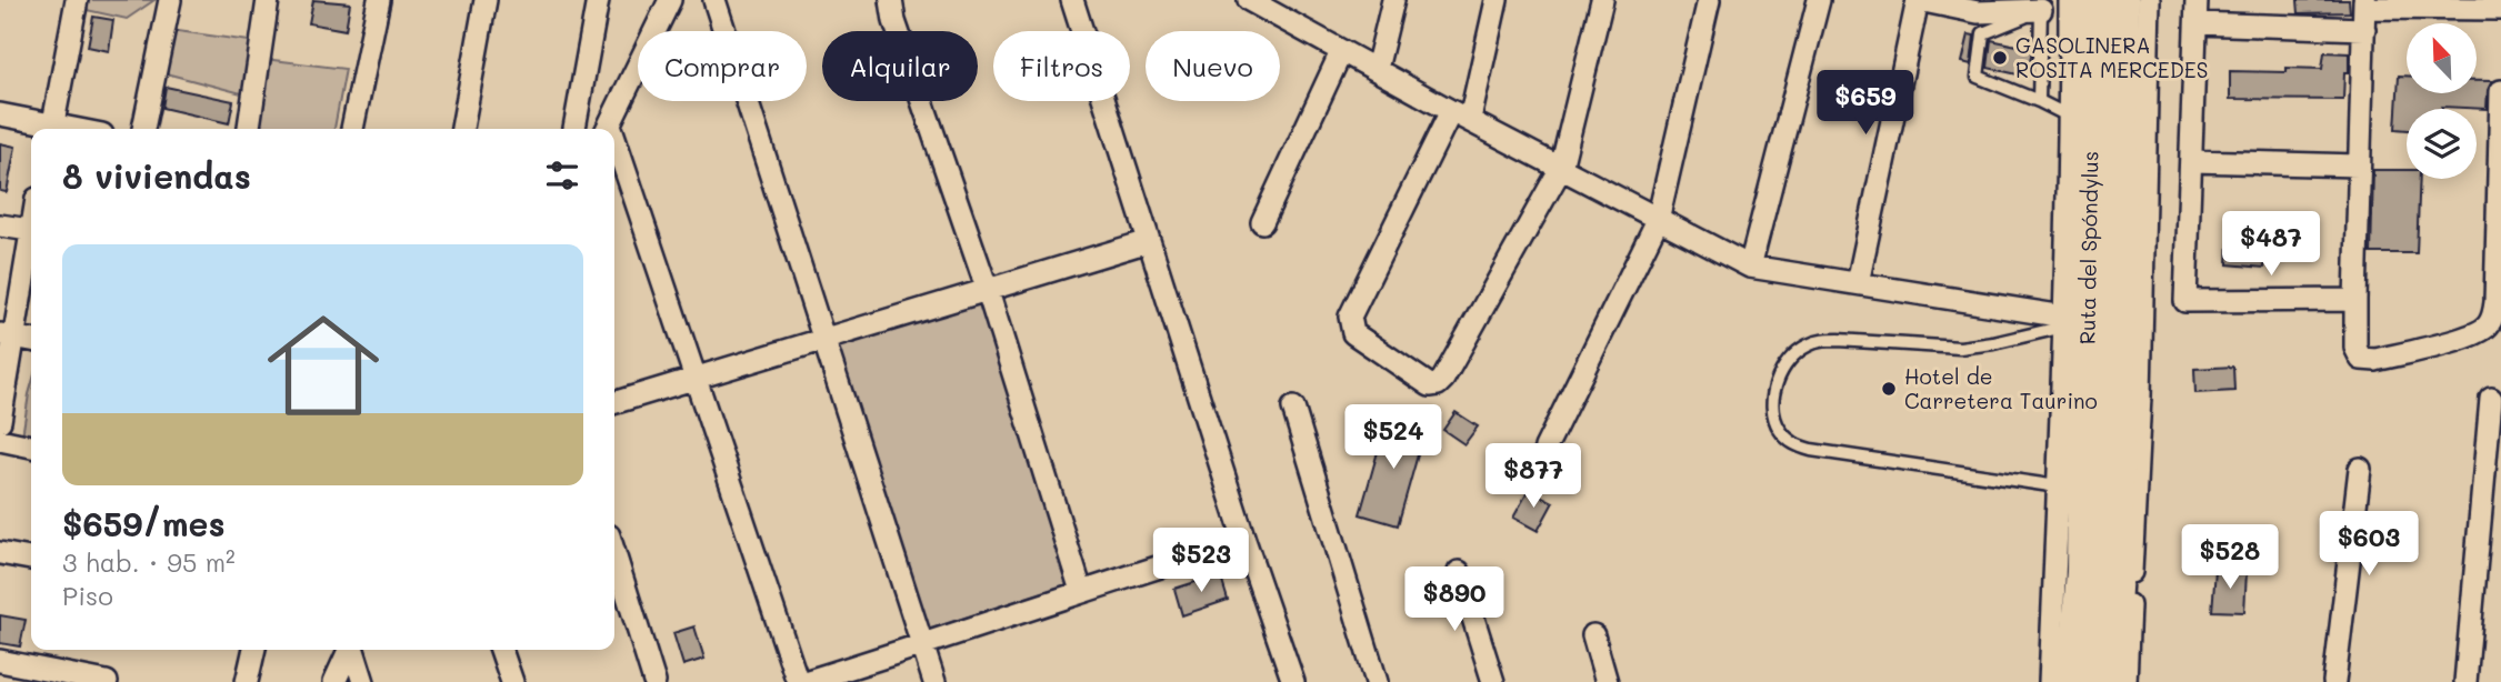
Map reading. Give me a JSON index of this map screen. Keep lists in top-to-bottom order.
{
  "streets": {
    "highway": ["Ruta del Spóndylus"]
  },
  "places": ["GASOLINERA ROSITA MERCEDES", "Hotel de Carretera Taurino"],
  "north": "top left",
  "page": {
    "chip": [
      "Comprar",
      "Alquilar",
      "Filtros",
      "Nuevo"
    ],
    "price": [
      "$659",
      "$487",
      "$524",
      "$877",
      "$603",
      "$528",
      "$523",
      "$890"
    ],
    "heading": "8 viviendas",
    "list": [
      {
        "name": "$659/mes",
        "note": "3 hab. · 95 m² · Piso"
      }
    ]
  }
}
